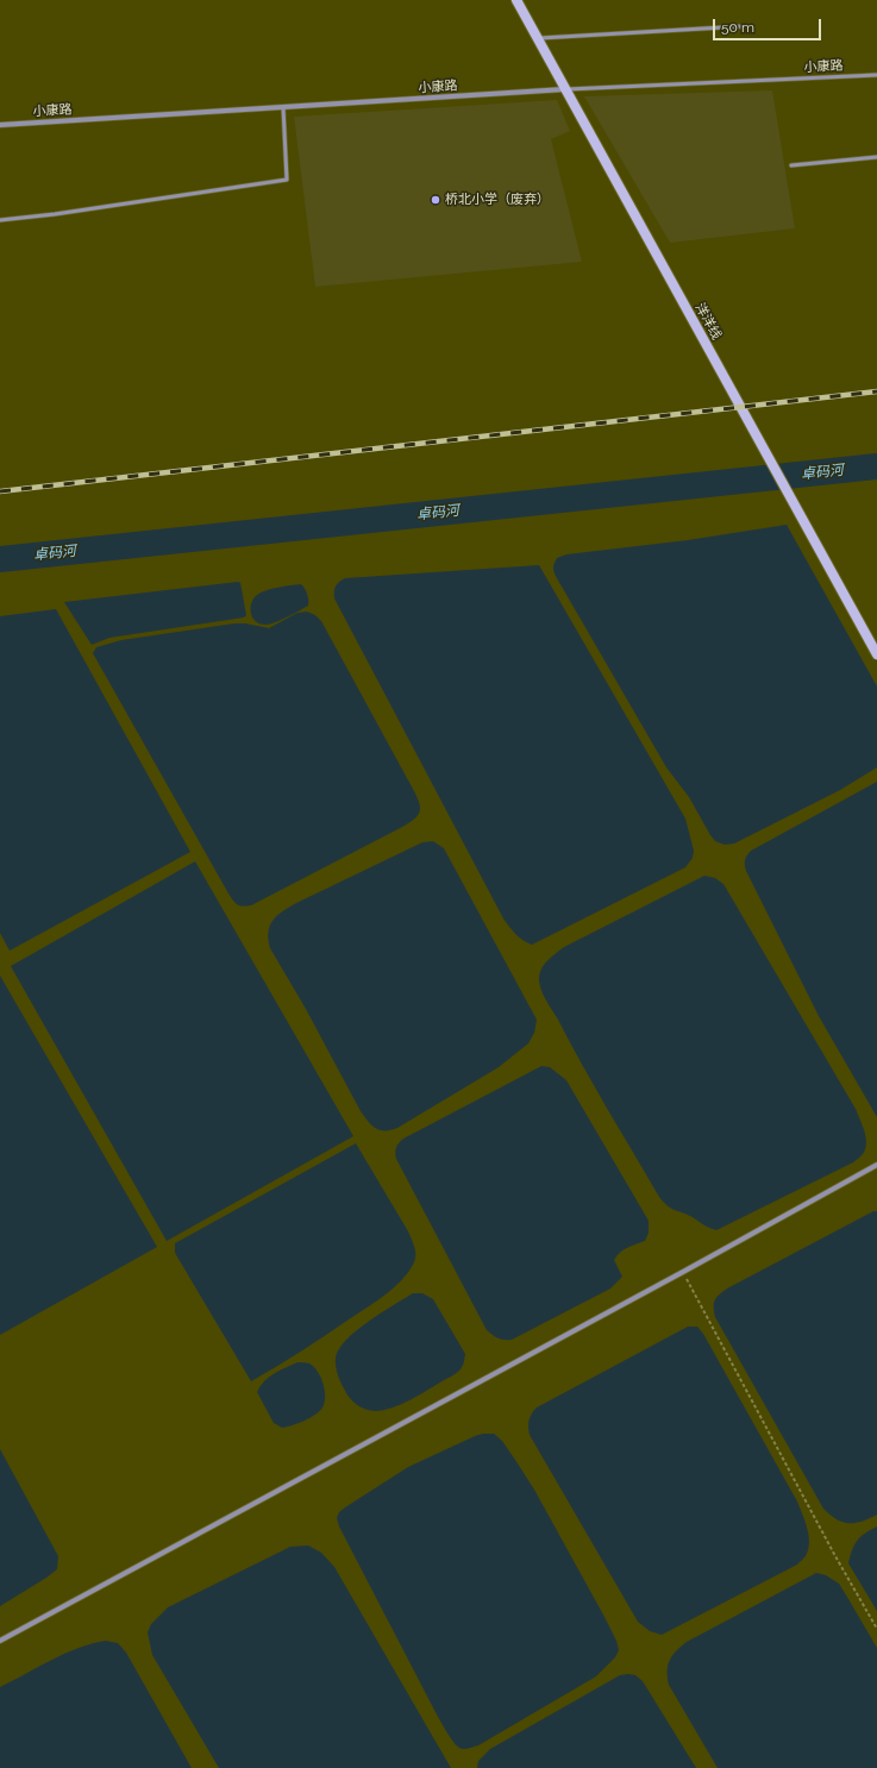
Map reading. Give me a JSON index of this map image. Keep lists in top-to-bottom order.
{
  "streets": {
    "main road": ["洋洋线"],
    "street": ["小康路"]
  },
  "crossings": [
    ["小康路", "洋洋线"]
  ],
  "water": ["卓码河"],
  "places": ["桥北小学（废弃）"],
  "scale_bar": "50 m"
}
